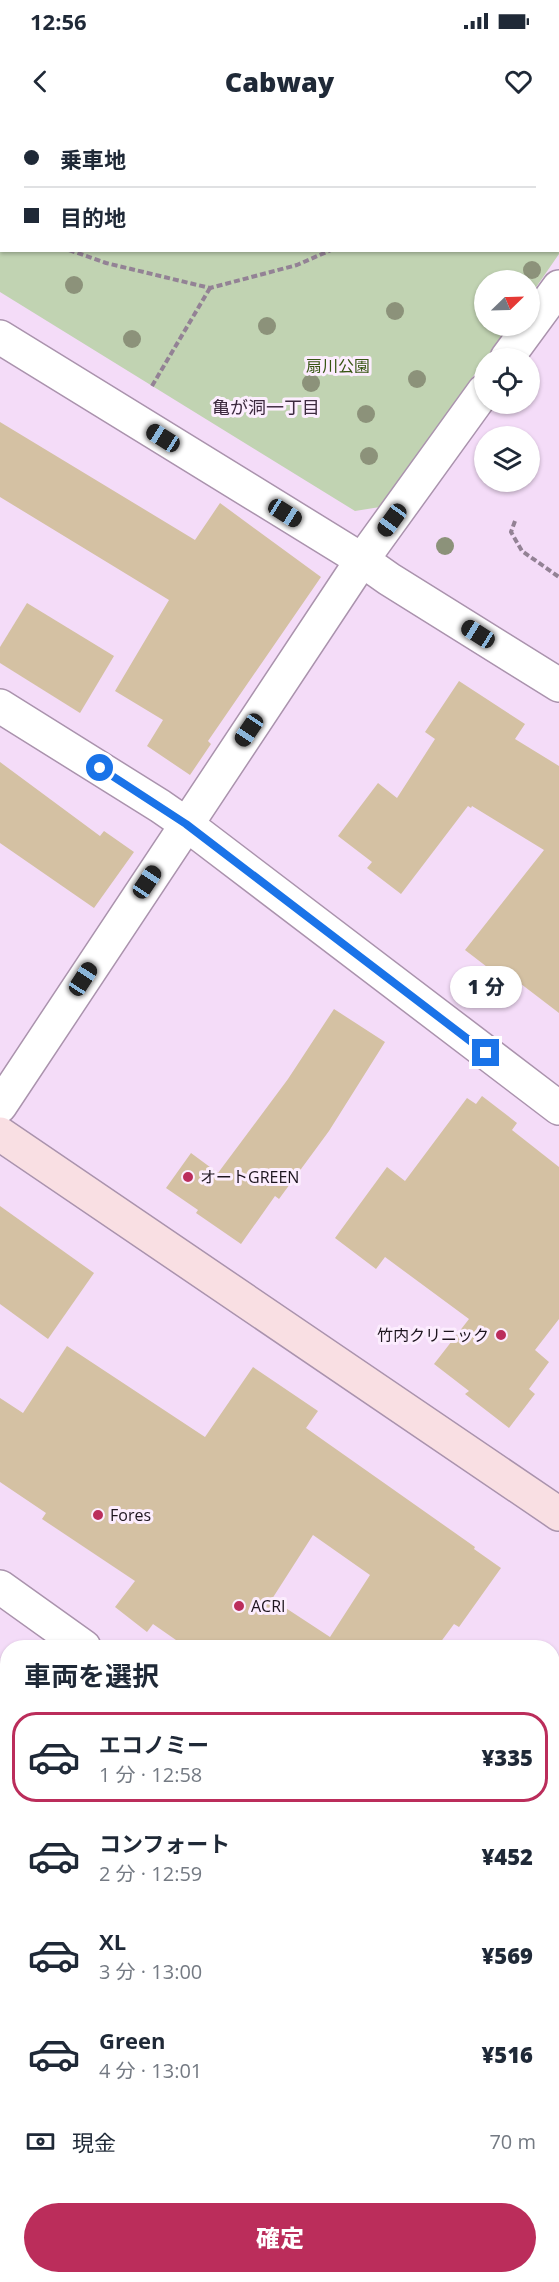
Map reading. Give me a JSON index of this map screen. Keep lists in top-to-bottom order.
{
  "districts": ["亀が洞一丁目"],
  "parks": ["扇川公園"],
  "places": [
    "オートGREEN",
    "竹内クリニック",
    "Fores",
    "ACRI"
  ],
  "north": "top right",
  "page": {
    "status": "12:56",
    "header": "Cabway",
    "banner": ["乗車地", "目的地"],
    "bubble": "1 分",
    "heading": "車両を選択",
    "list": [
      {
        "name": "エコノミー",
        "note": "1 分 · 12:58",
        "value": "¥335"
      },
      {
        "name": "コンフォート",
        "note": "2 分 · 12:59",
        "value": "¥452"
      },
      {
        "name": "XL",
        "note": "3 分 · 13:00",
        "value": "¥569"
      },
      {
        "name": "Green",
        "note": "4 分 · 13:01",
        "value": "¥516"
      }
    ],
    "pay": ["現金", "70 m"],
    "buttons": "確定"
  }
}
